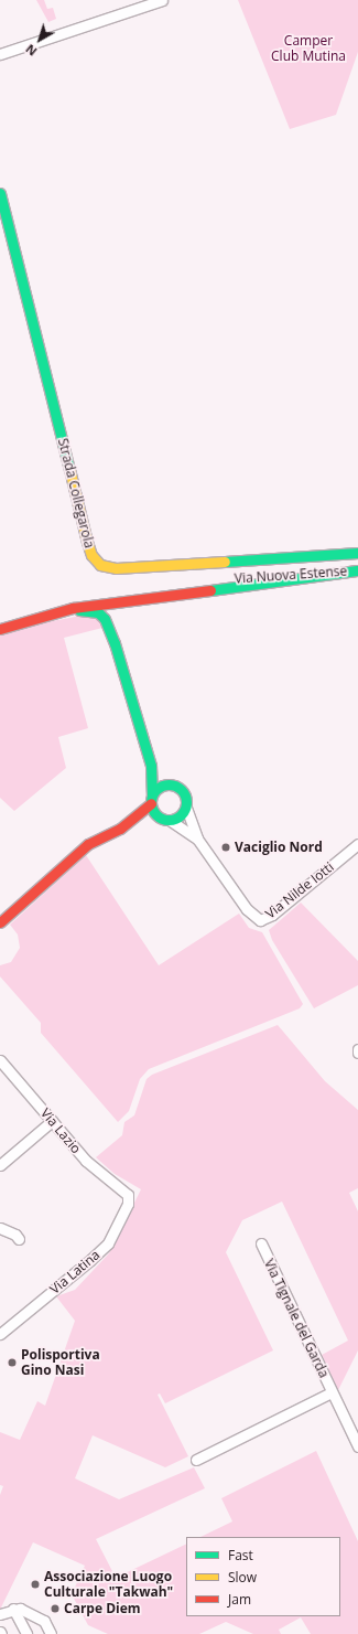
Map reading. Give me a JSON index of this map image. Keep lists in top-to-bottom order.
{
  "streets": {
    "main road": ["Strada Collegarola", "Via Nuova Estense"],
    "street": [
      "Via Nilde Iotti",
      "Via Lazio",
      "Via Latina",
      "Via Tignale del Garda"
    ]
  },
  "crossings": [
    ["Via Lazio", "Via Latina"]
  ],
  "parks": ["Camper Club Mutina"],
  "places": [
    "Vaciglio Nord",
    "Polisportiva Gino Nasi",
    "Associazione Luogo Culturale \"Takwah\"",
    "Carpe Diem"
  ],
  "legend": ["Fast", "Slow", "Jam"],
  "north": "bottom left"
}
